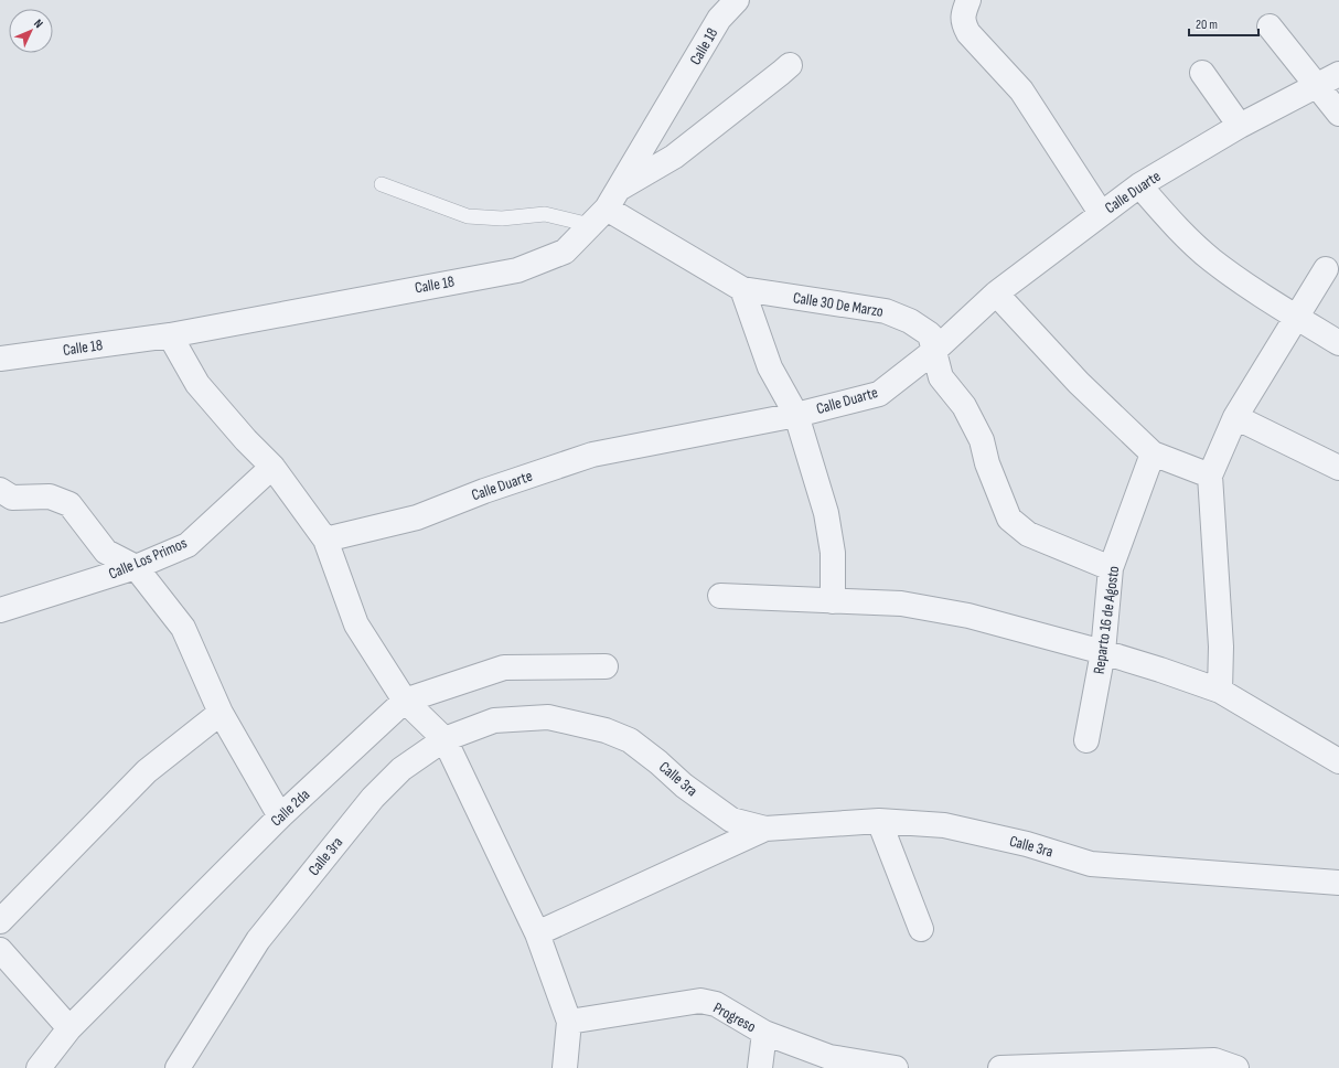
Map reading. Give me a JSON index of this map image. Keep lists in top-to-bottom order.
{
  "streets": {
    "street": [
      "Calle 18",
      "Calle Duarte",
      "Calle 30 De Marzo",
      "Calle Los Primos",
      "Reparto 16 de Agosto",
      "Calle 3ra",
      "Calle 2da",
      "Progreso"
    ]
  },
  "crossings": [
    ["Calle 18", "Calle 30 De Marzo"],
    ["Calle Duarte", "Calle 30 De Marzo"],
    ["Calle 30 De Marzo", "Reparto 16 de Agosto"]
  ],
  "scale_bar": "20 m",
  "north": "top right"
}
